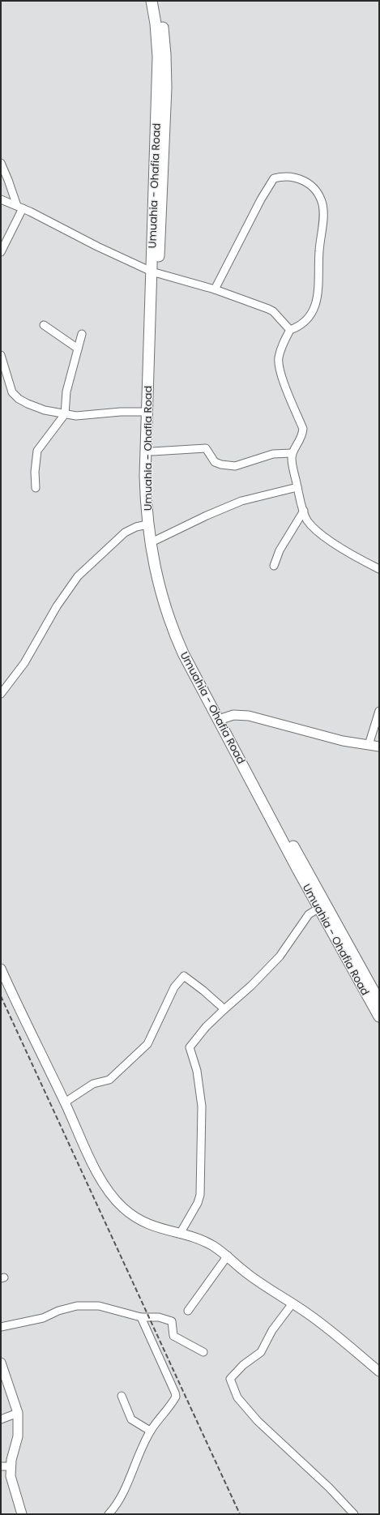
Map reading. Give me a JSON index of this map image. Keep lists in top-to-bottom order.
{
  "streets": {
    "main road": ["Umuahia - Ohafia Road"]
  }
}
